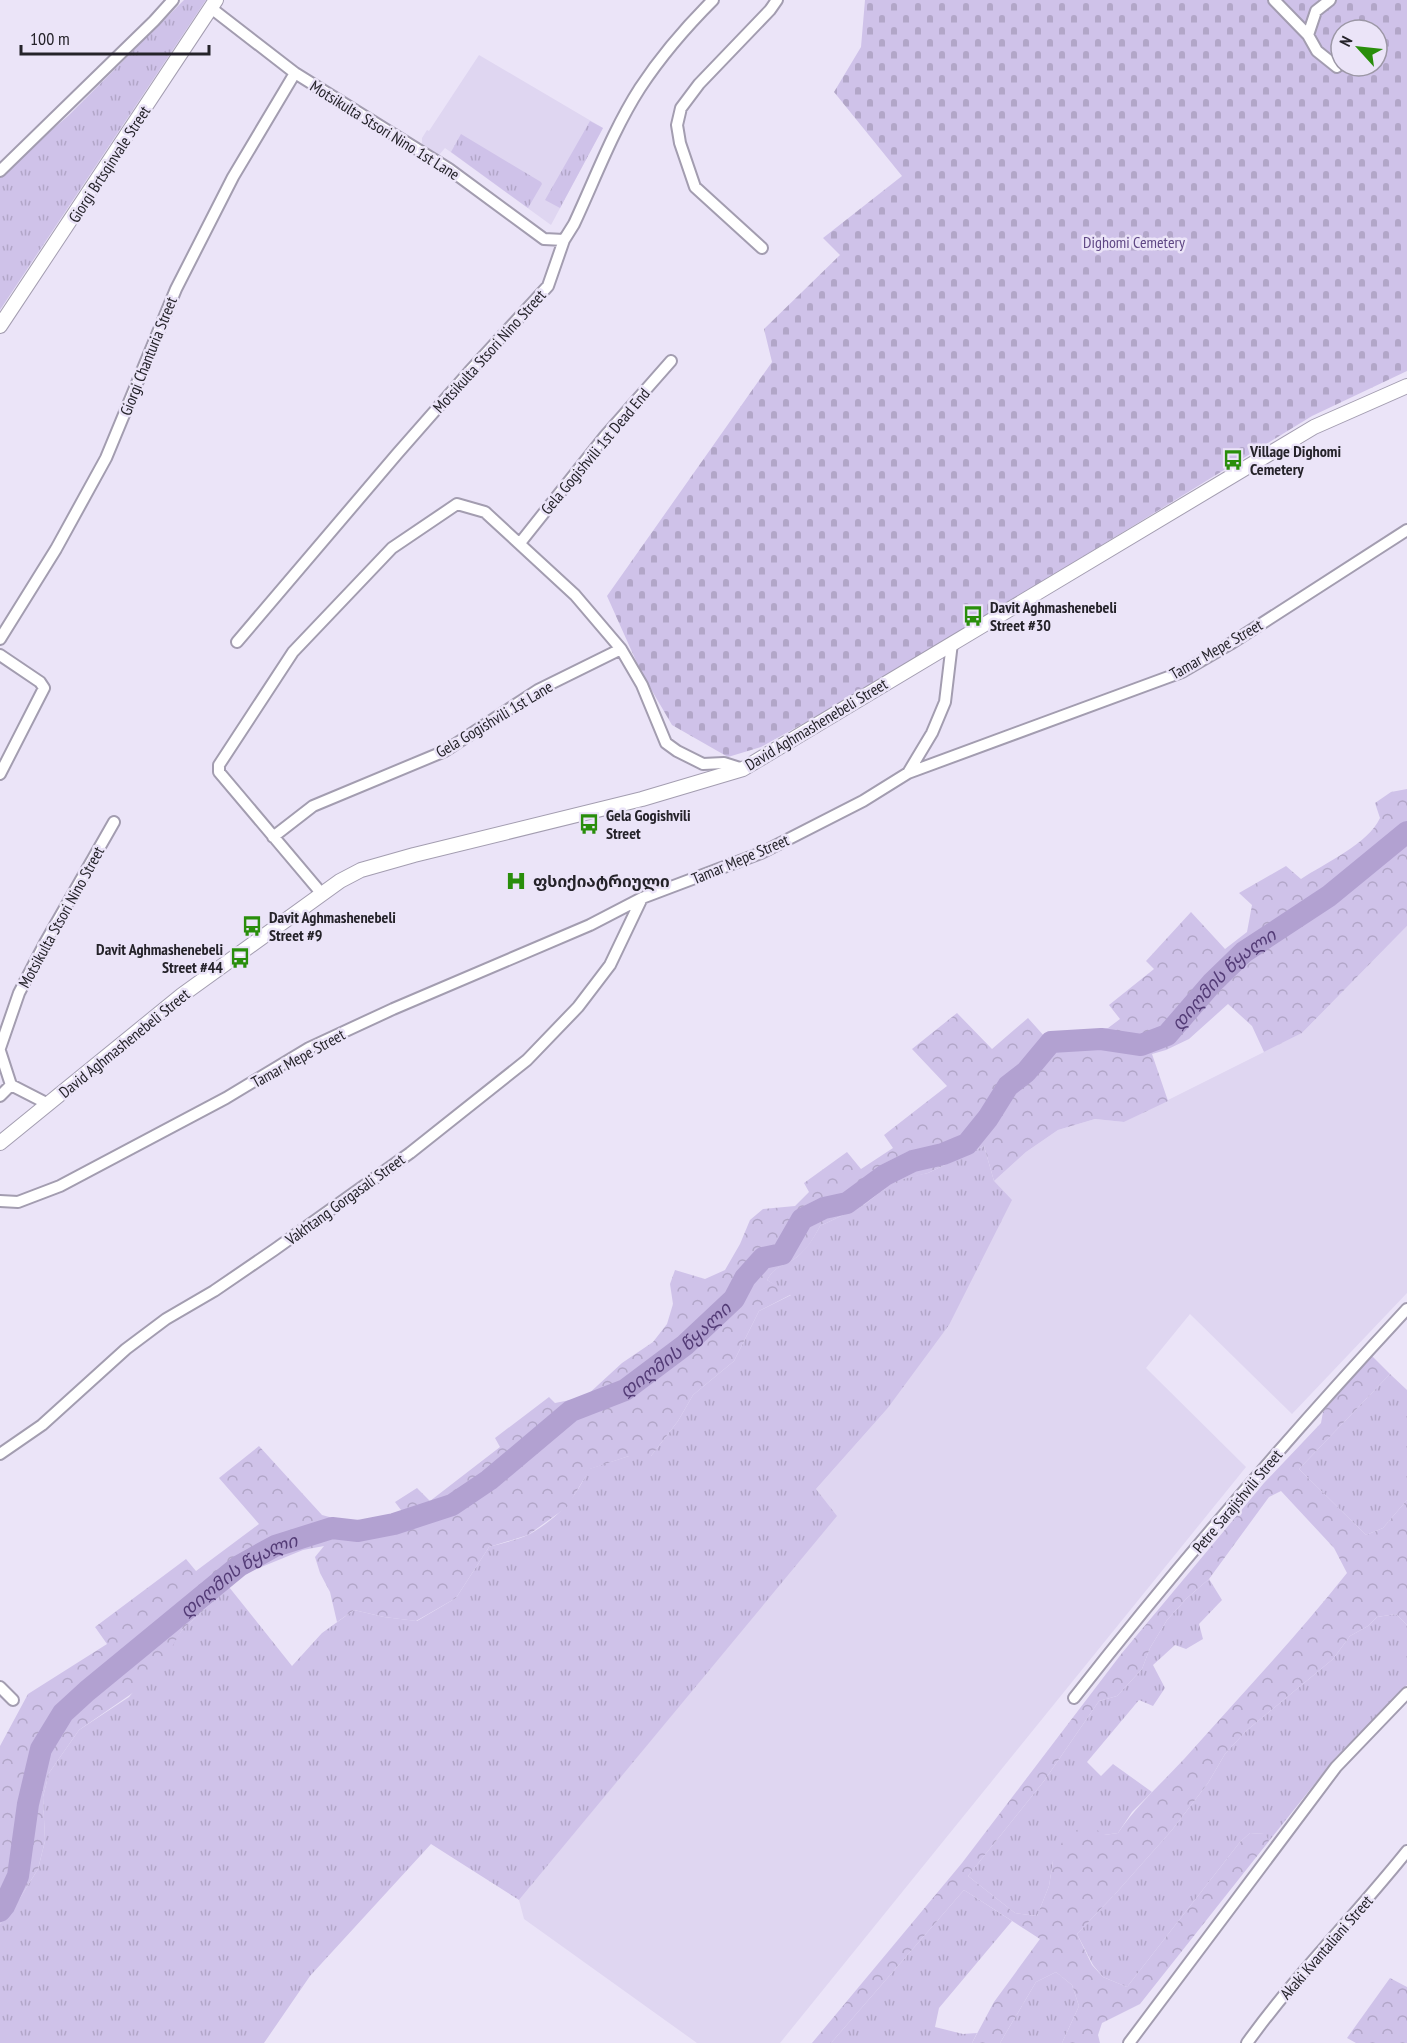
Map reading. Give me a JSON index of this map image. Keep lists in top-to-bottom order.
{
  "streets": {
    "street": [
      "Motsikulta Stsori Nino 1st Lane",
      "Giorgi Brtsqinvale Street",
      "Motsikulta Stsori Nino Street",
      "Giorgi Chanturia Street",
      "Gela Gogishvili 1st Dead End",
      "Tamar Mepe Street",
      "Gela Gogishvili 1st Lane",
      "David Aghmashenebeli Street",
      "Vakhtang Gorgasali Street",
      "Petre Sarajishvili Street",
      "Akaki Kvantaliani Street"
    ]
  },
  "crossings": [
    ["Motsikulta Stsori Nino 1st Lane", "Giorgi Brtsqinvale Street"],
    ["Motsikulta Stsori Nino 1st Lane", "Motsikulta Stsori Nino Street"],
    ["Motsikulta Stsori Nino 1st Lane", "Giorgi Chanturia Street"],
    ["Tamar Mepe Street", "Vakhtang Gorgasali Street"]
  ],
  "water": ["დიღმის წყალი"],
  "parks": ["Dighomi Cemetery"],
  "places": {
    "bus stop": [
      "Village Dighomi Cemetery",
      "Davit Aghmashenebeli Street #30",
      "Gela Gogishvili Street",
      "Davit Aghmashenebeli Street #9",
      "Davit Aghmashenebeli Street #44"
    ],
    "hospital": ["ფსიქიატრიული"]
  },
  "scale_bar": "100 m",
  "north": "top left"
}
